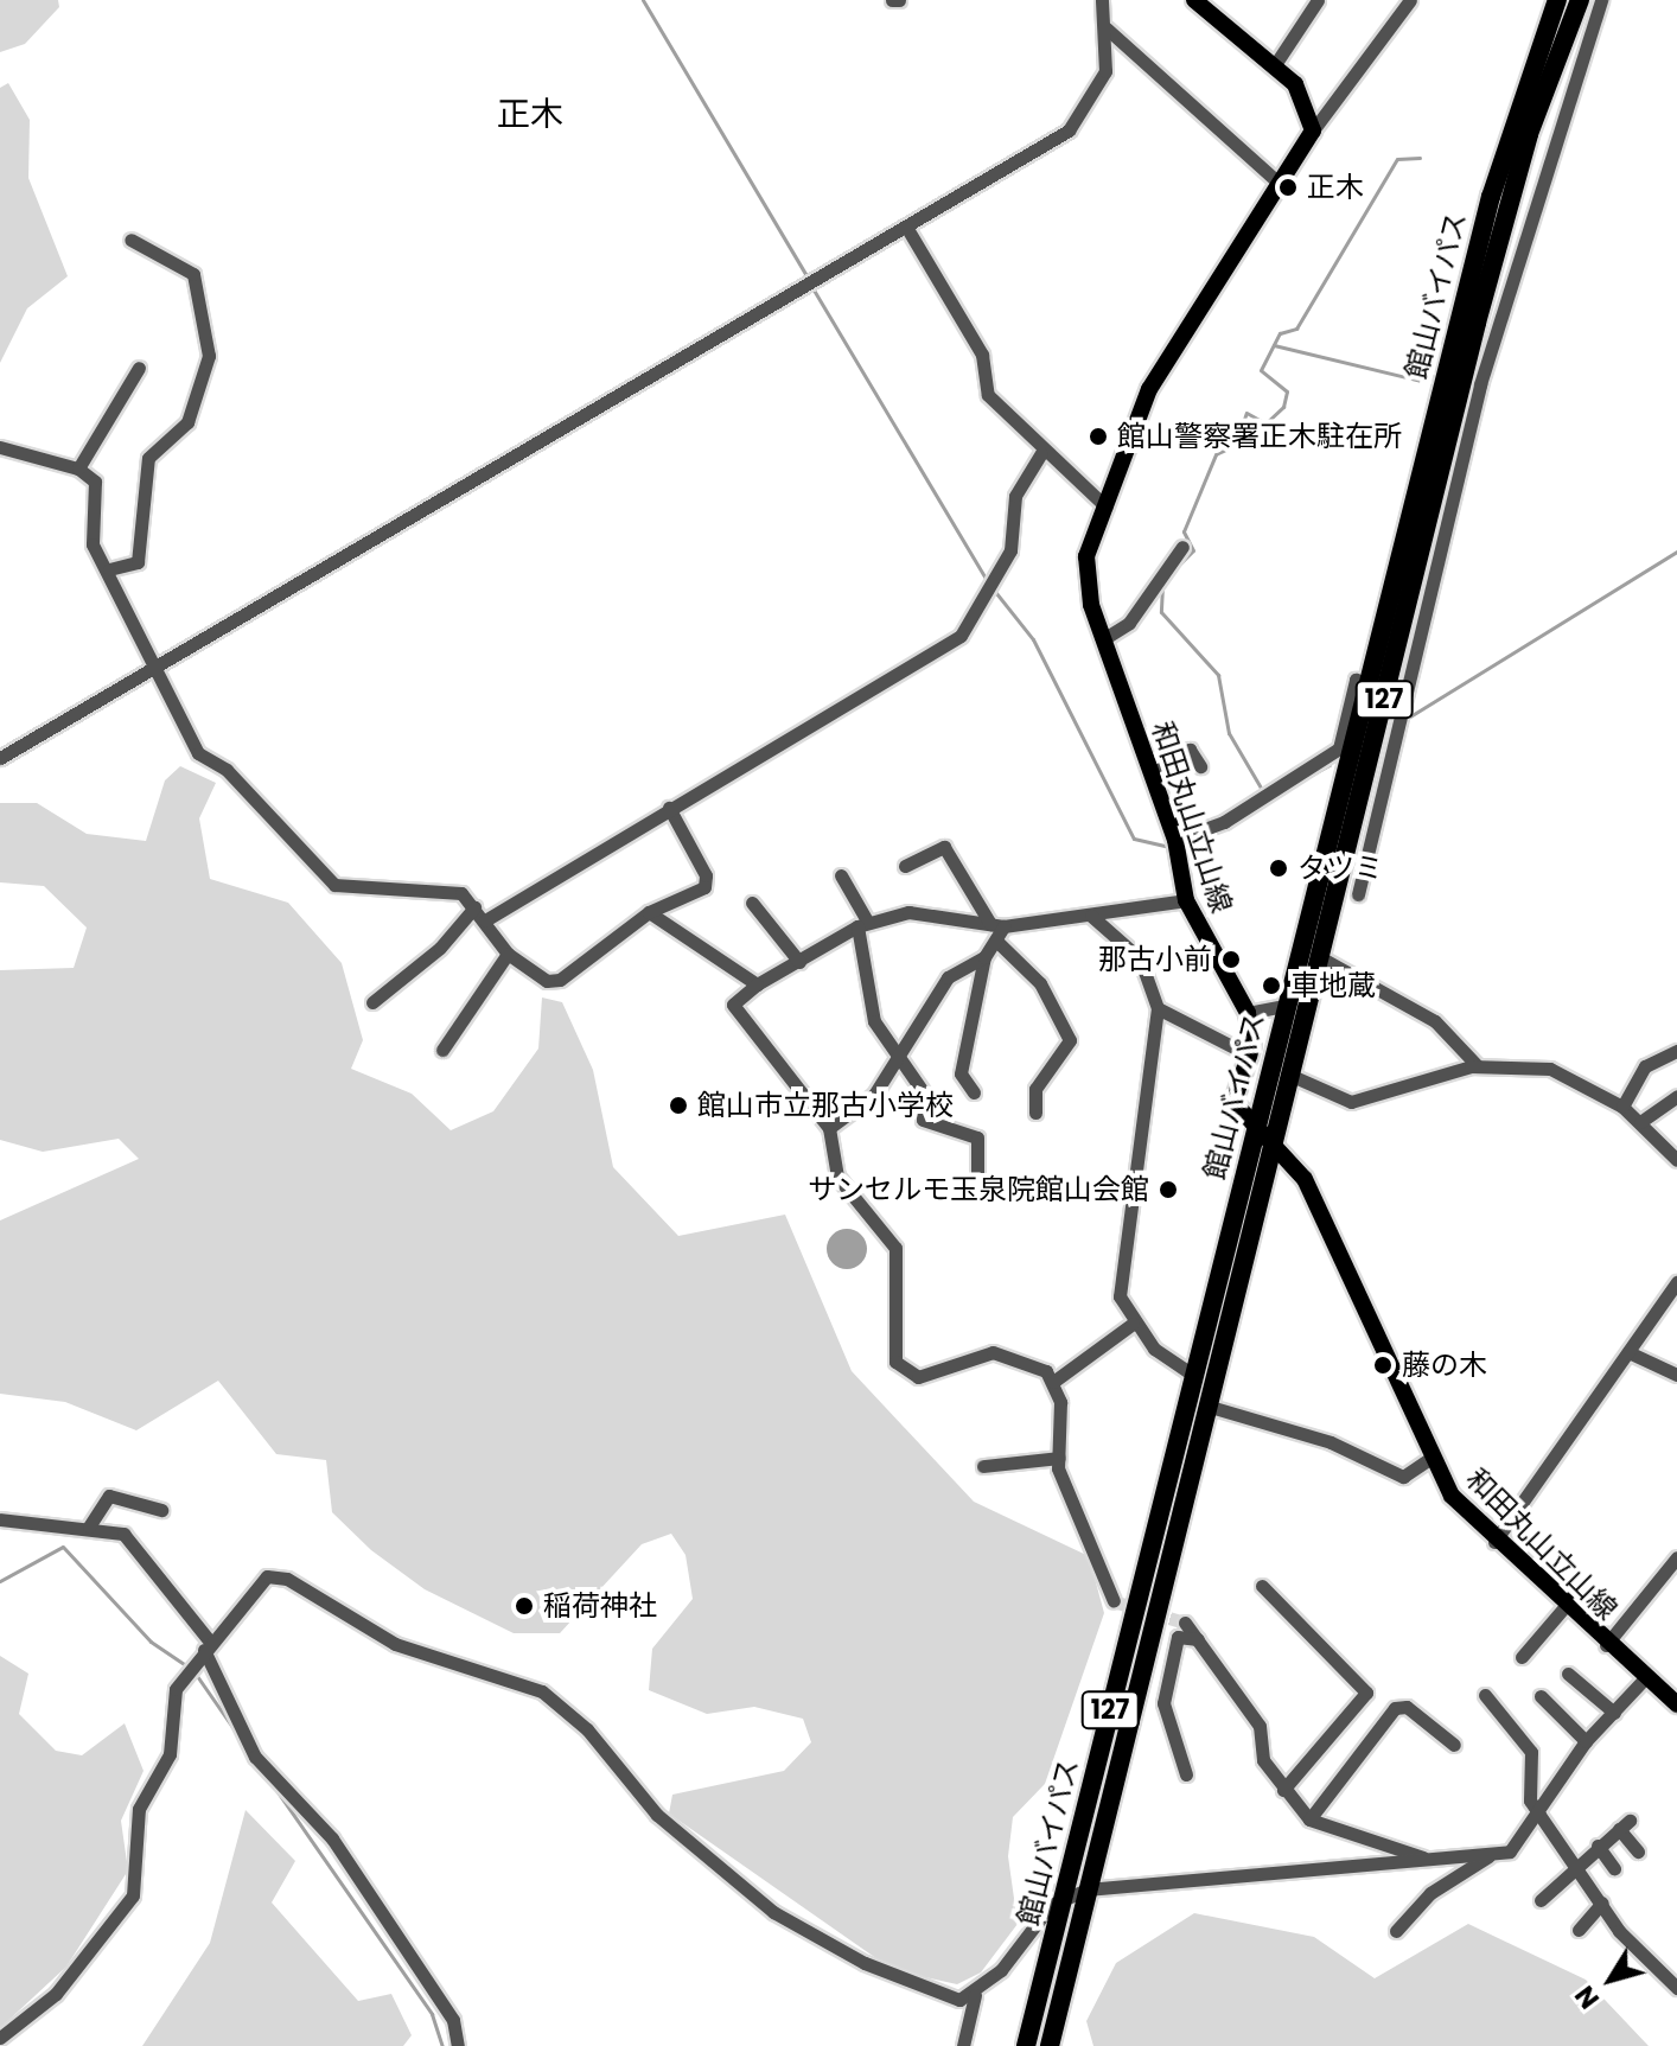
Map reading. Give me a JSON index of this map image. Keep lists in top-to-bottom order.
{
  "streets": {
    "highway": ["館山バイパス", "127"],
    "main road": ["和田丸山立山線"]
  },
  "crossings": [
    ["館山バイパス", "和田丸山立山線"]
  ],
  "districts": ["正木"],
  "places": [
    "正木",
    "館山警察署正木駐在所",
    "タツミ",
    "那古小前",
    "車地蔵",
    "館山市立那古小学校",
    "サンセルモ玉泉院館山会館",
    "藤の木",
    "稲荷神社"
  ],
  "north": "bottom left"
}
